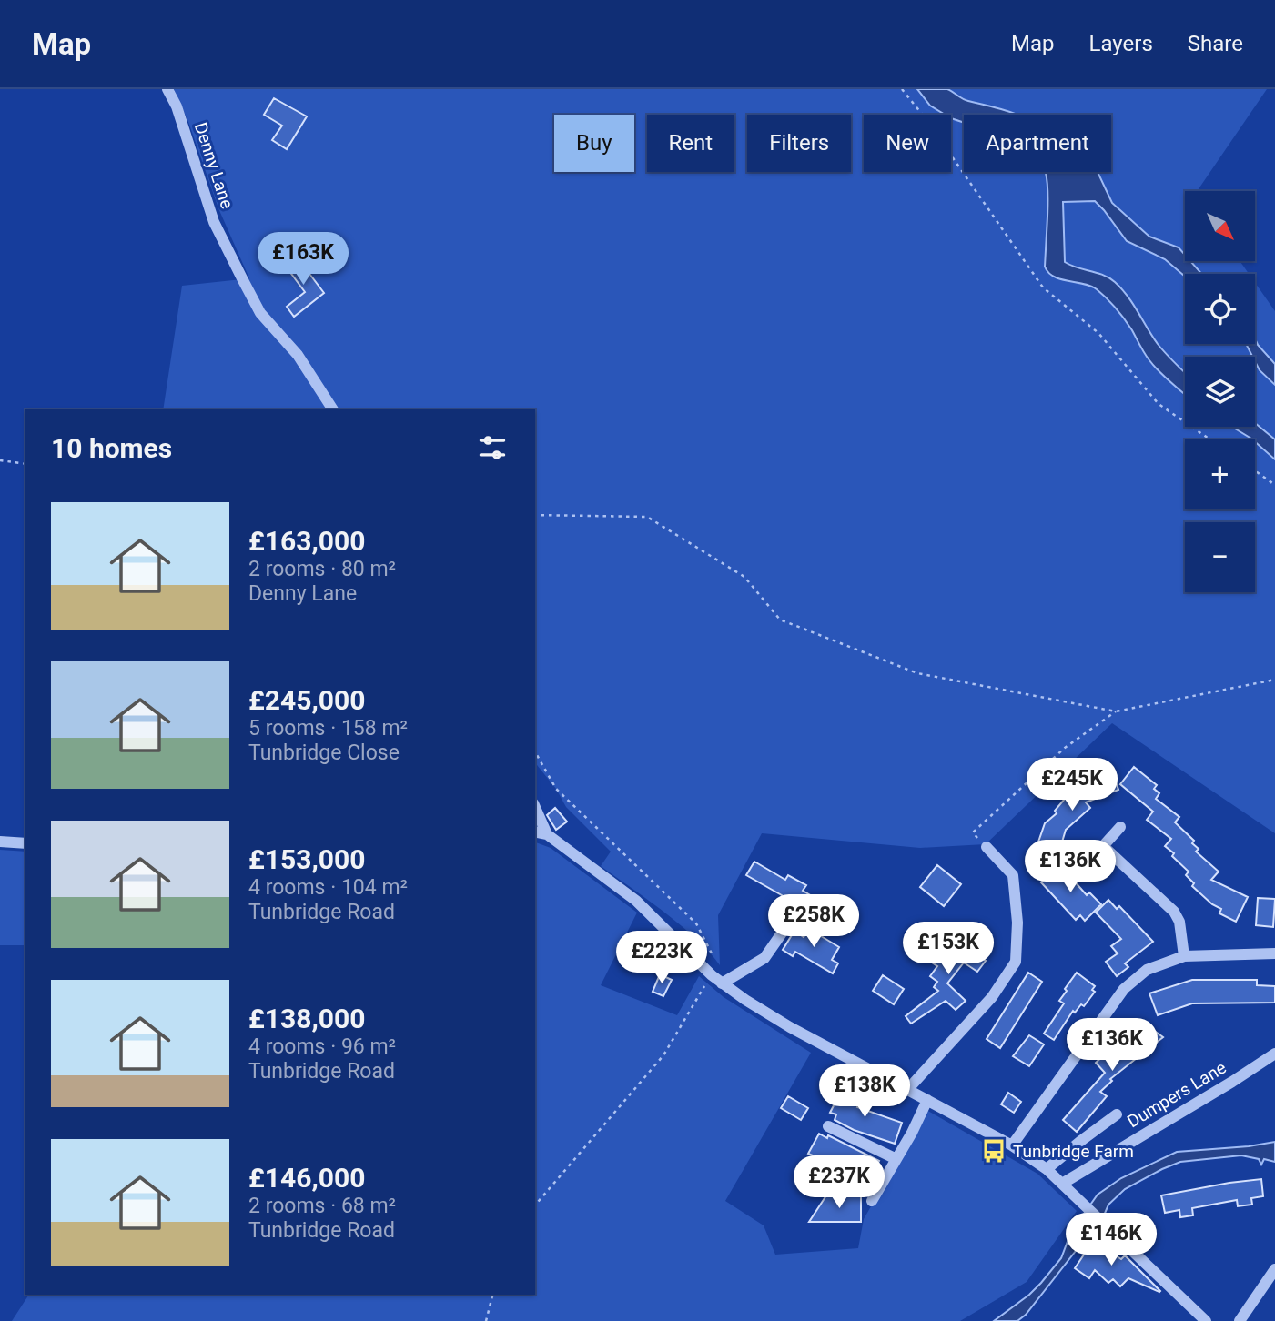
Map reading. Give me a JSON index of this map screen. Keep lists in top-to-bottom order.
{
  "streets": {
    "street": ["Denny Lane", "Dumpers Lane"]
  },
  "places": {
    "bus stop": ["Tunbridge Farm"]
  },
  "north": "bottom right",
  "page": {
    "header": "Map",
    "nav": ["Map", "Layers", "Share"],
    "chip": [
      "Buy",
      "Rent",
      "Filters",
      "New",
      "Apartment"
    ],
    "map_buttons": ["+", "−"],
    "price": [
      "£163K",
      "£245K",
      "£136K",
      "£258K",
      "£153K",
      "£223K",
      "£136K",
      "£138K",
      "£237K",
      "£146K"
    ],
    "heading": "10 homes",
    "list": [
      {
        "name": "£163,000",
        "note": "2 rooms · 80 m² · Denny Lane"
      },
      {
        "name": "£245,000",
        "note": "5 rooms · 158 m² · Tunbridge Close"
      },
      {
        "name": "£153,000",
        "note": "4 rooms · 104 m² · Tunbridge Road"
      },
      {
        "name": "£138,000",
        "note": "4 rooms · 96 m² · Tunbridge Road"
      },
      {
        "name": "£146,000",
        "note": "2 rooms · 68 m² · Tunbridge Road"
      }
    ]
  }
}
